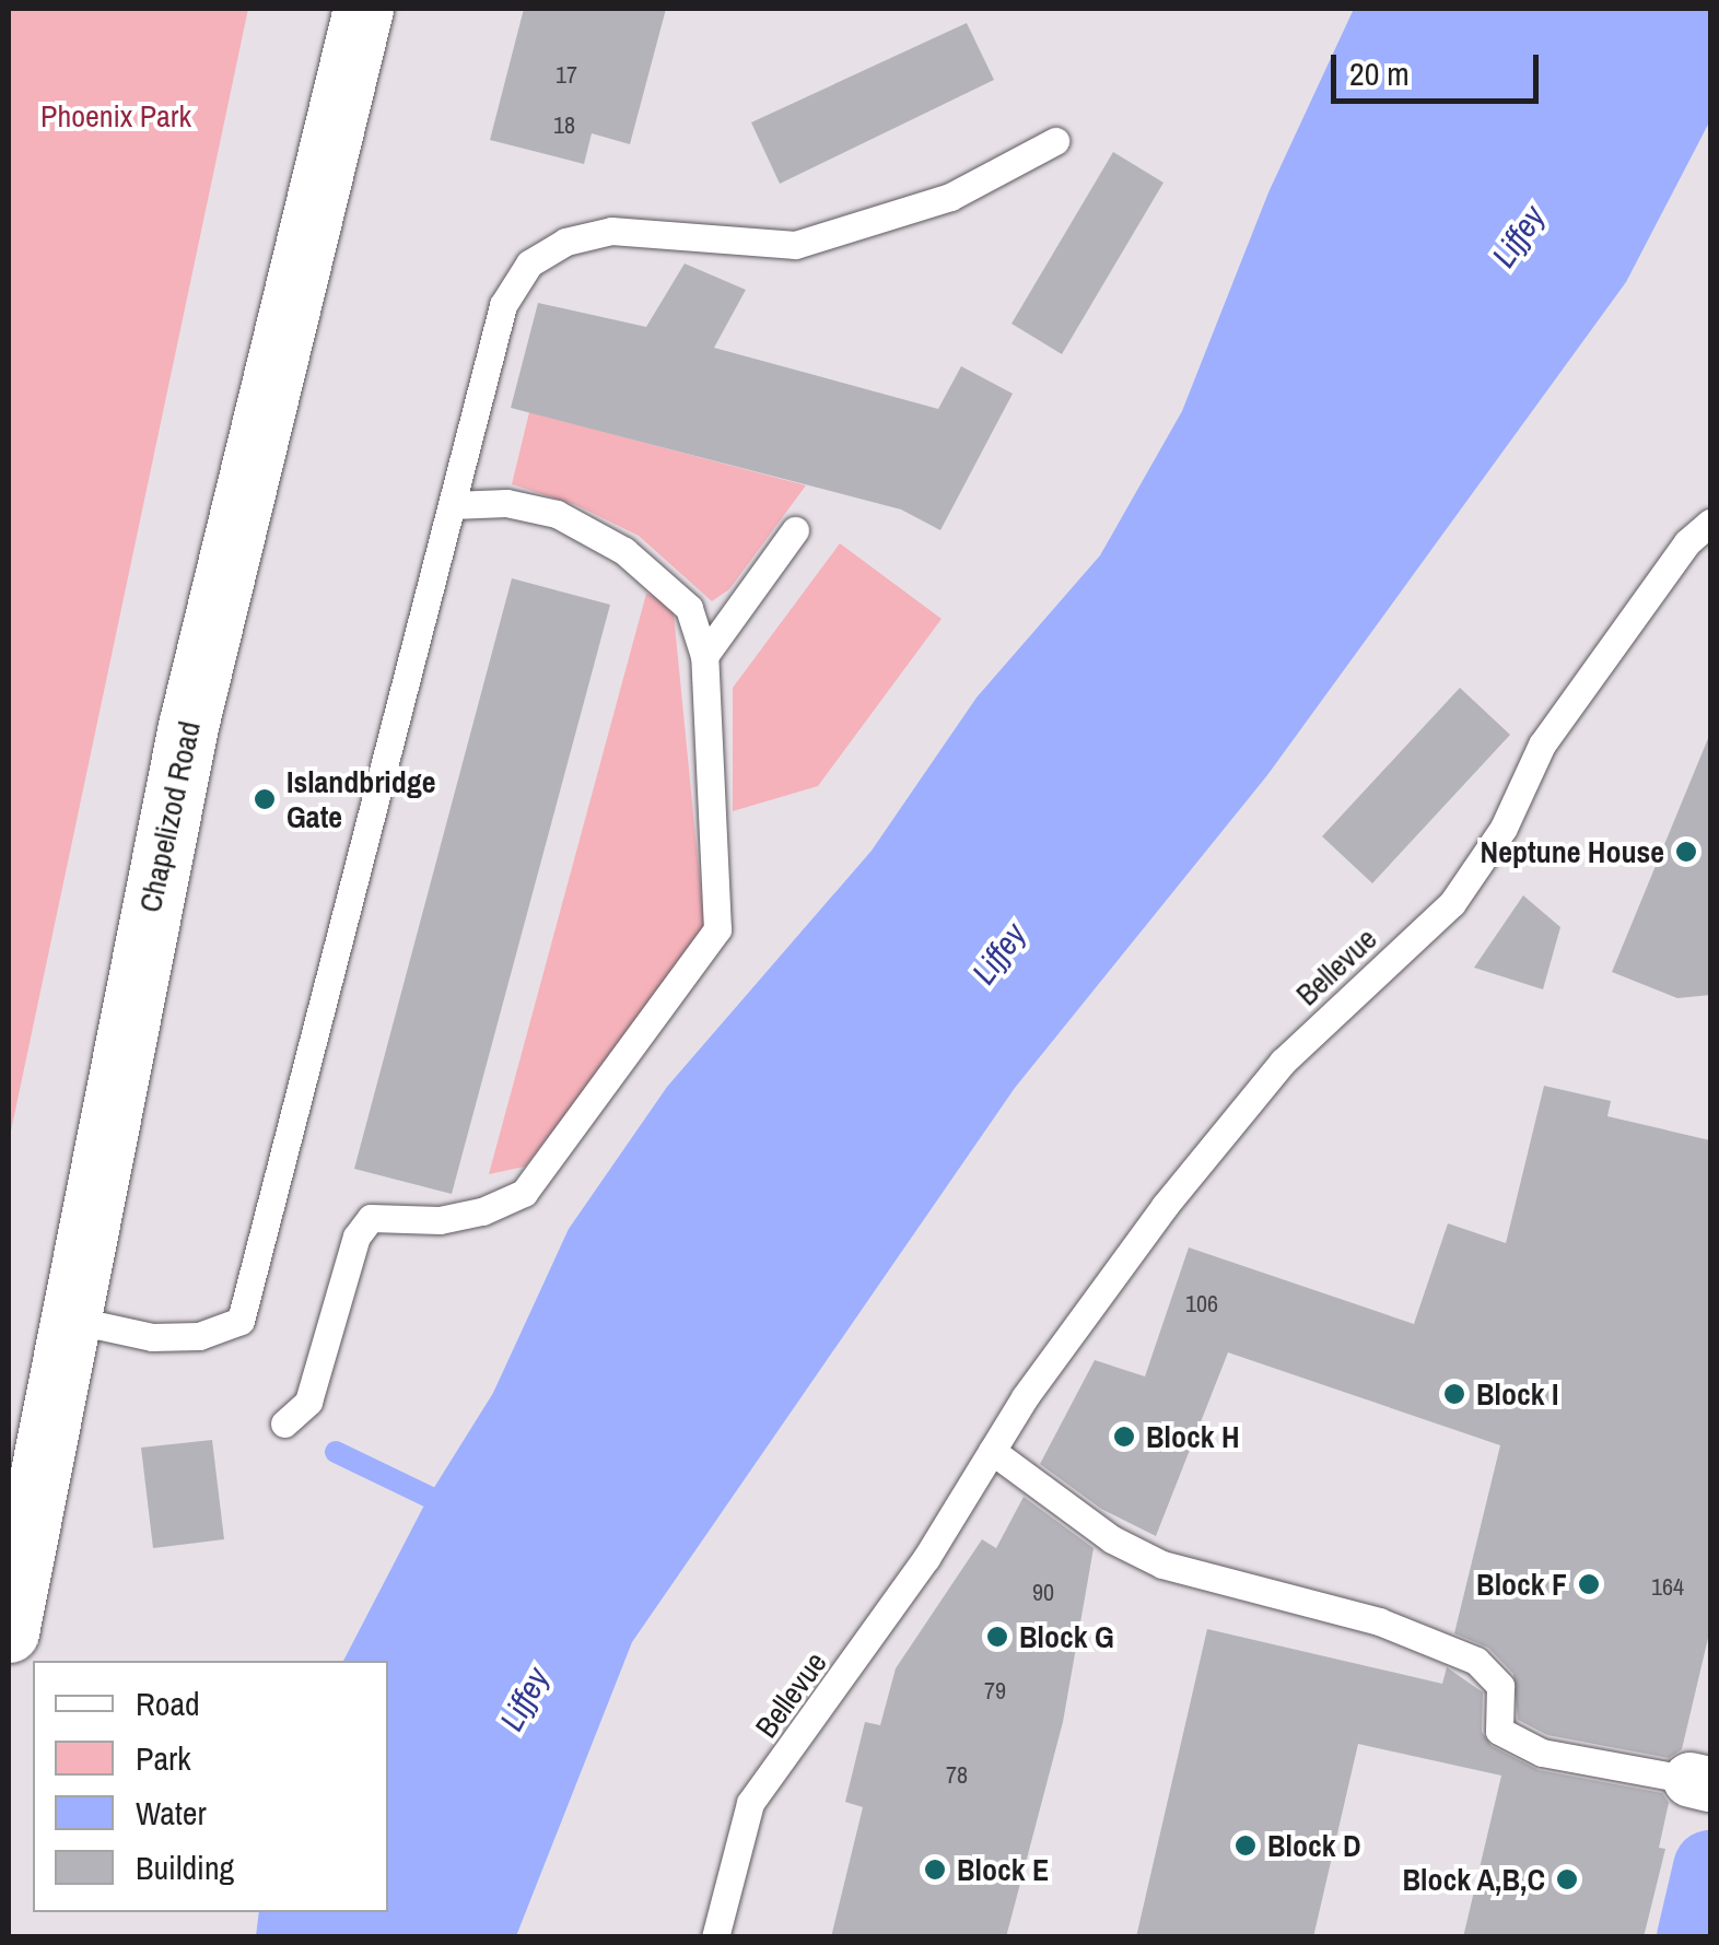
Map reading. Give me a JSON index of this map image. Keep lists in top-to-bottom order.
{
  "streets": {
    "main road": ["Chapelizod Road"],
    "lane": ["Bellevue"]
  },
  "water": ["Liffey"],
  "parks": ["Phoenix Park"],
  "places": [
    "Islandbridge Gate",
    "Neptune House",
    "Block I",
    "Block H",
    "Block F",
    "Block G",
    "Block D",
    "Block E",
    "Block A,B,C"
  ],
  "house_numbers": [
    "17",
    "18",
    "106",
    "164",
    "90",
    "79",
    "78"
  ],
  "legend": [
    "Road",
    "Park",
    "Water",
    "Building"
  ],
  "scale_bar": "20 m"
}
